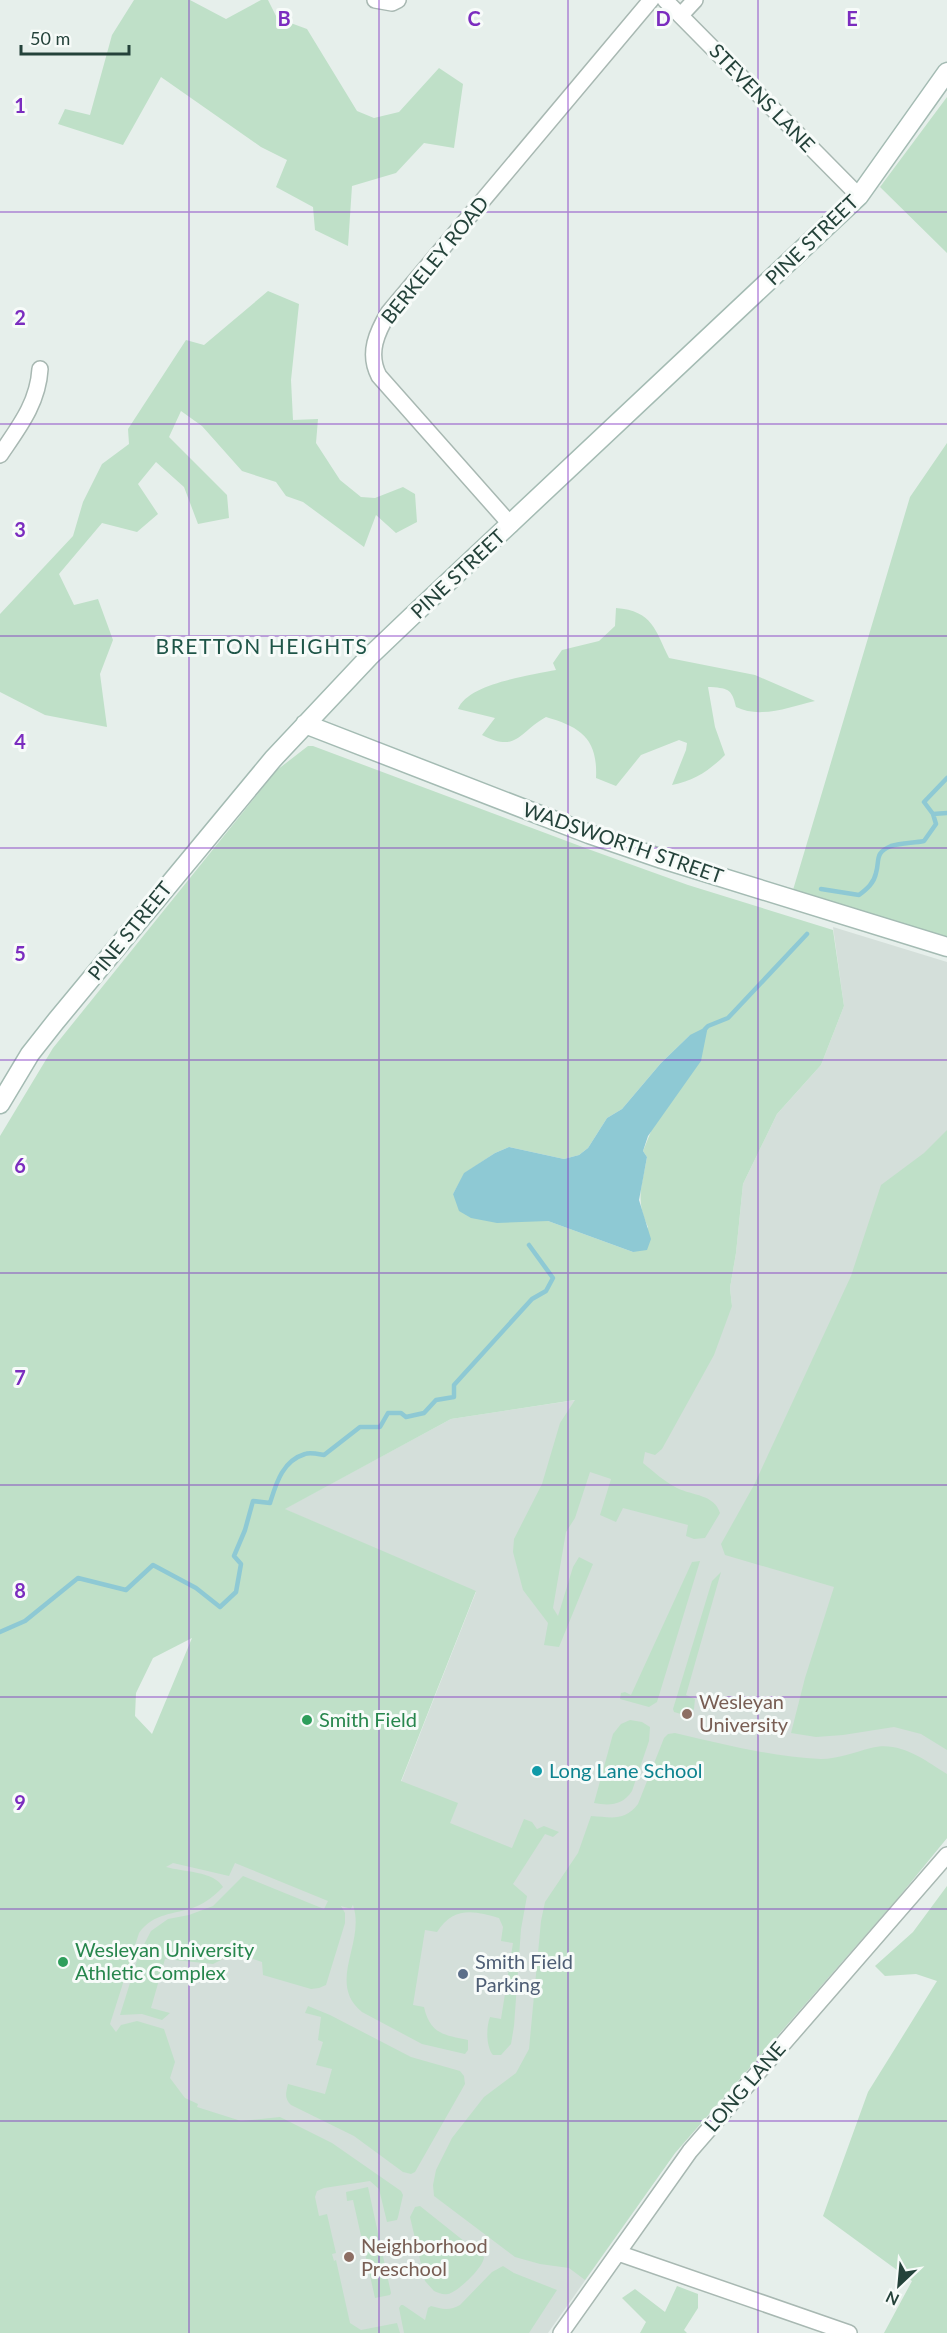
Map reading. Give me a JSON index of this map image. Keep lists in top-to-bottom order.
{
  "streets": {
    "street": [
      "STEVENS LANE",
      "PINE STREET",
      "BERKELEY ROAD",
      "WADSWORTH STREET",
      "LONG LANE"
    ]
  },
  "crossings": [
    ["STEVENS LANE", "PINE STREET"],
    ["PINE STREET", "BERKELEY ROAD"],
    ["PINE STREET", "WADSWORTH STREET"]
  ],
  "districts": ["BRETTON HEIGHTS"],
  "places": [
    "Wesleyan University",
    "Smith Field",
    "Long Lane School",
    "Wesleyan University Athletic Complex",
    "Smith Field Parking",
    "Neighborhood Preschool"
  ],
  "scale_bar": "50 m",
  "north": "bottom left",
  "grid": {
    "columns": [
      "B",
      "C",
      "D",
      "E"
    ],
    "rows": [
      "1",
      "2",
      "3",
      "4",
      "5",
      "6",
      "7",
      "8",
      "9"
    ]
  }
}
